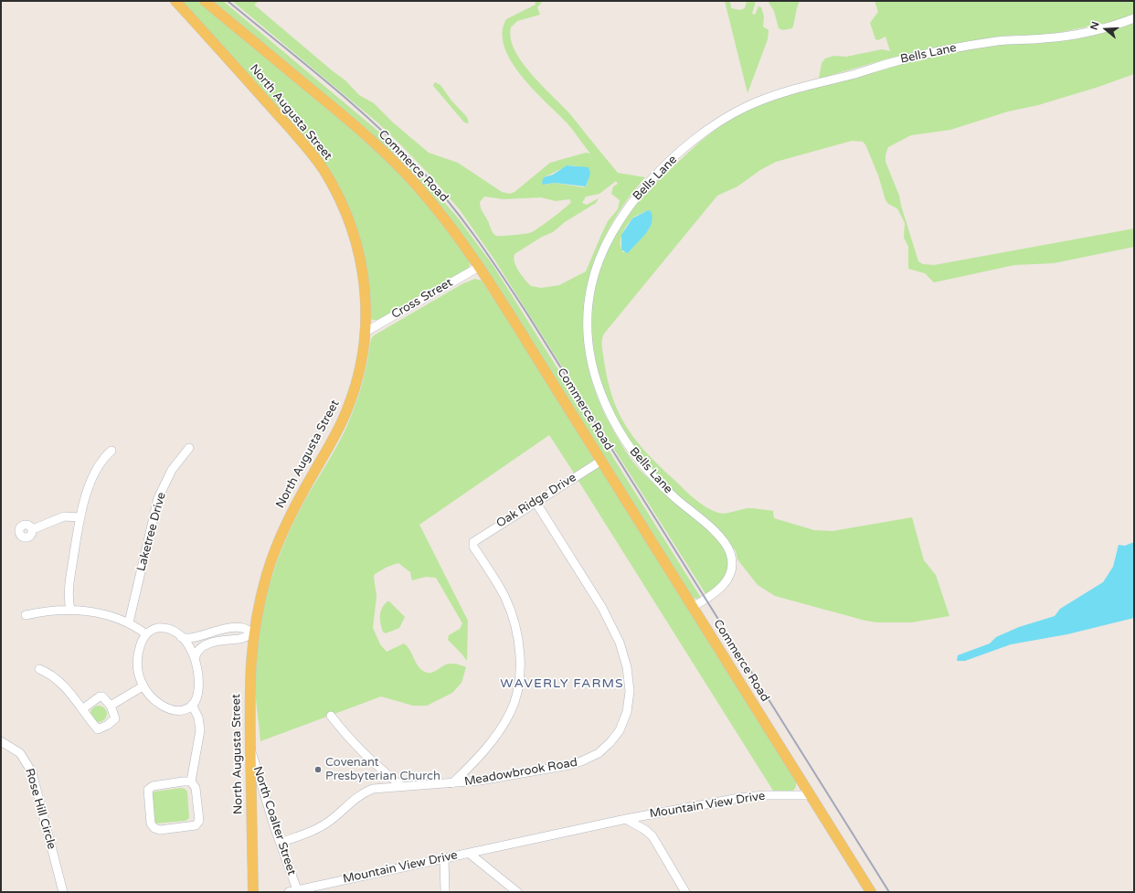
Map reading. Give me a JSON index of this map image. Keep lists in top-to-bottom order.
{
  "streets": {
    "main road": ["North Augusta Street", "Commerce Road"],
    "street": [
      "Bells Lane",
      "Cross Street",
      "Oak Ridge Drive",
      "Laketree Drive",
      "Meadowbrook Road",
      "Mountain View Drive",
      "Rose Hill Circle",
      "North Coalter Street"
    ]
  },
  "crossings": [
    ["Bells Lane", "Commerce Road"],
    ["North Augusta Street", "Cross Street"],
    ["North Augusta Street", "North Coalter Street"],
    ["Commerce Road", "Cross Street"],
    ["Commerce Road", "Oak Ridge Drive"],
    ["Commerce Road", "Mountain View Drive"],
    ["Oak Ridge Drive", "Meadowbrook Road"],
    ["Meadowbrook Road", "North Coalter Street"],
    ["Mountain View Drive", "North Coalter Street"]
  ],
  "districts": ["WAVERLY FARMS"],
  "places": ["Covenant Presbyterian Church"],
  "north": "left"
}
